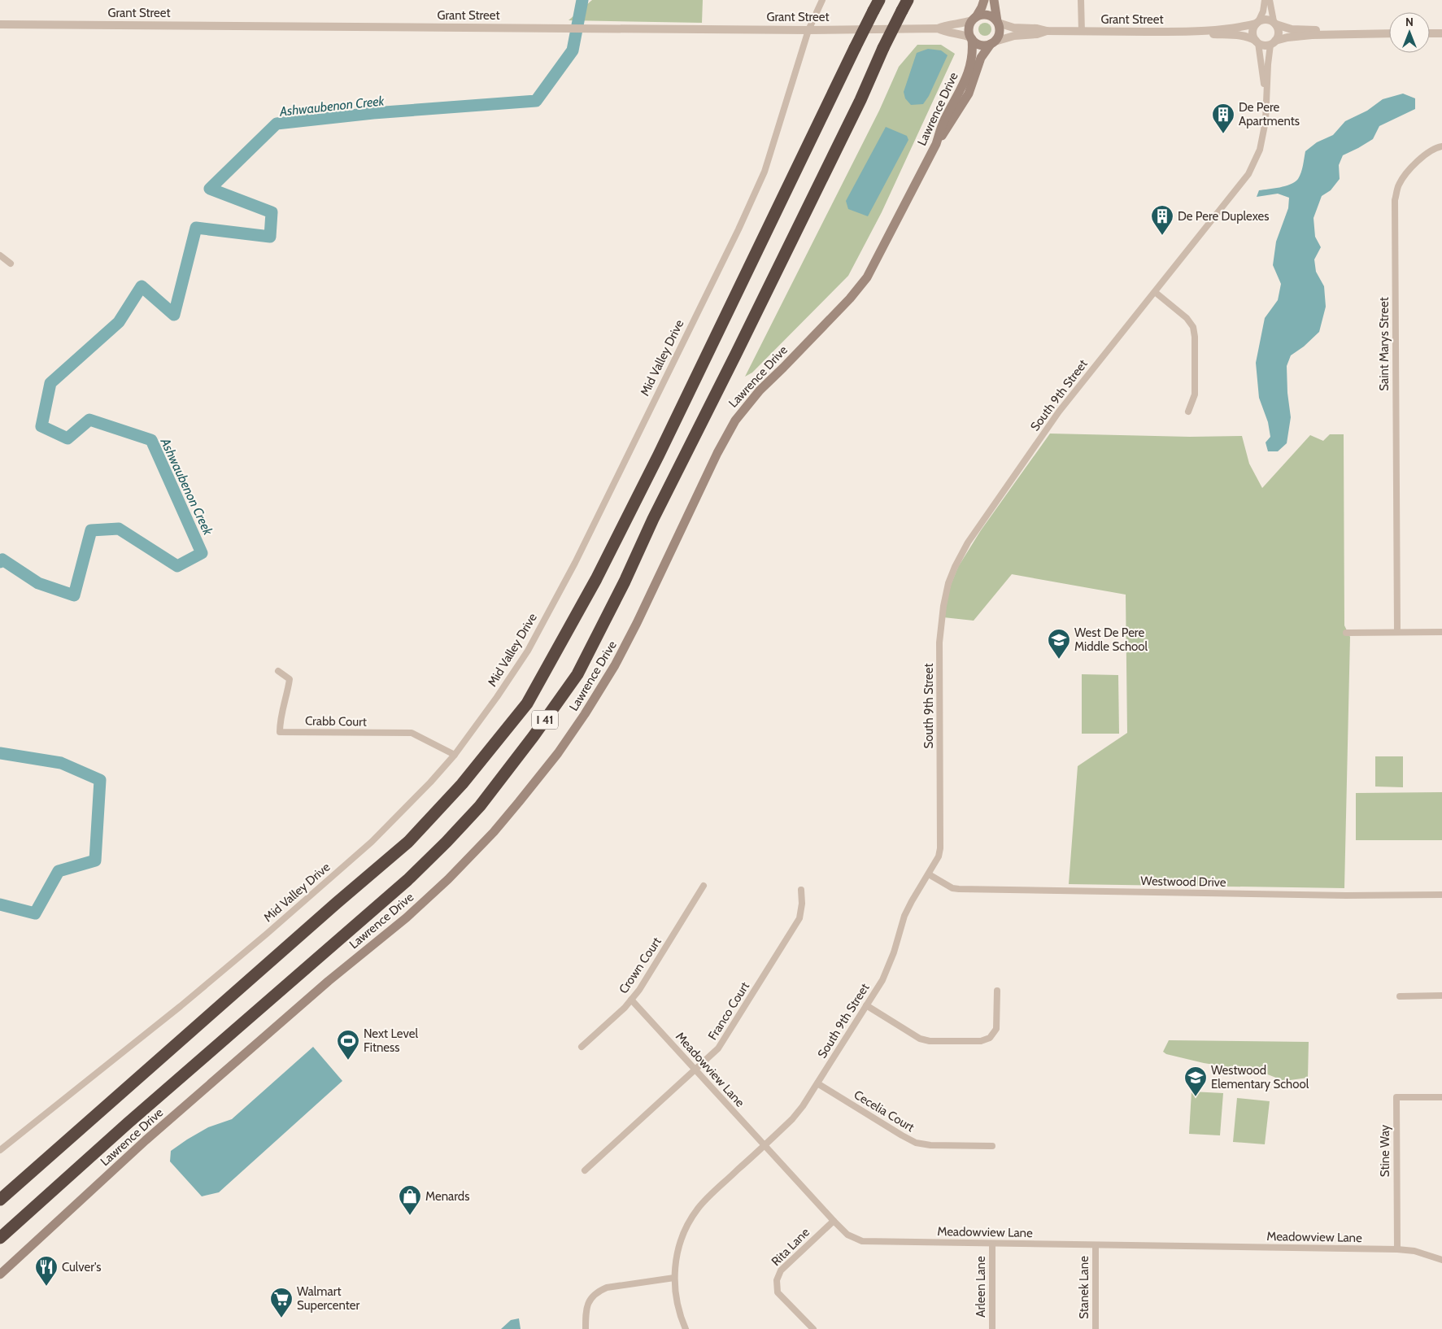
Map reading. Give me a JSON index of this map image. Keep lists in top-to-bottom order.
{
  "streets": {
    "highway": ["I 41"],
    "main road": ["Lawrence Drive"],
    "street": [
      "Grant Street",
      "Saint Marys Street",
      "Mid Valley Drive",
      "South 9th Street",
      "Crabb Court",
      "Westwood Drive",
      "Crown Court",
      "Franco Court",
      "Meadowview Lane",
      "Cecelia Court",
      "Stine Way",
      "Rita Lane",
      "Arleen Lane",
      "Stanek Lane"
    ]
  },
  "crossings": [
    ["Grant Street", "Lawrence Drive"],
    ["Grant Street", "Mid Valley Drive"],
    ["Grant Street", "South 9th Street"],
    ["Mid Valley Drive", "Crabb Court"],
    ["South 9th Street", "Westwood Drive"],
    ["South 9th Street", "Meadowview Lane"],
    ["South 9th Street", "Cecelia Court"],
    ["Crown Court", "Meadowview Lane"],
    ["Franco Court", "Meadowview Lane"],
    ["Meadowview Lane", "Stine Way"],
    ["Meadowview Lane", "Rita Lane"],
    ["Meadowview Lane", "Arleen Lane"],
    ["Meadowview Lane", "Stanek Lane"]
  ],
  "water": ["Ashwaubenon Creek"],
  "places": {
    "building": ["De Pere Apartments", "De Pere Duplexes"],
    "school or university": ["West De Pere Middle School", "Westwood Elementary School"],
    "sports": ["Next Level Fitness"],
    "shop": ["Menards"],
    "restaurant": ["Culver's"],
    "supermarket": ["Walmart Supercenter"]
  },
  "north": "top"
}
